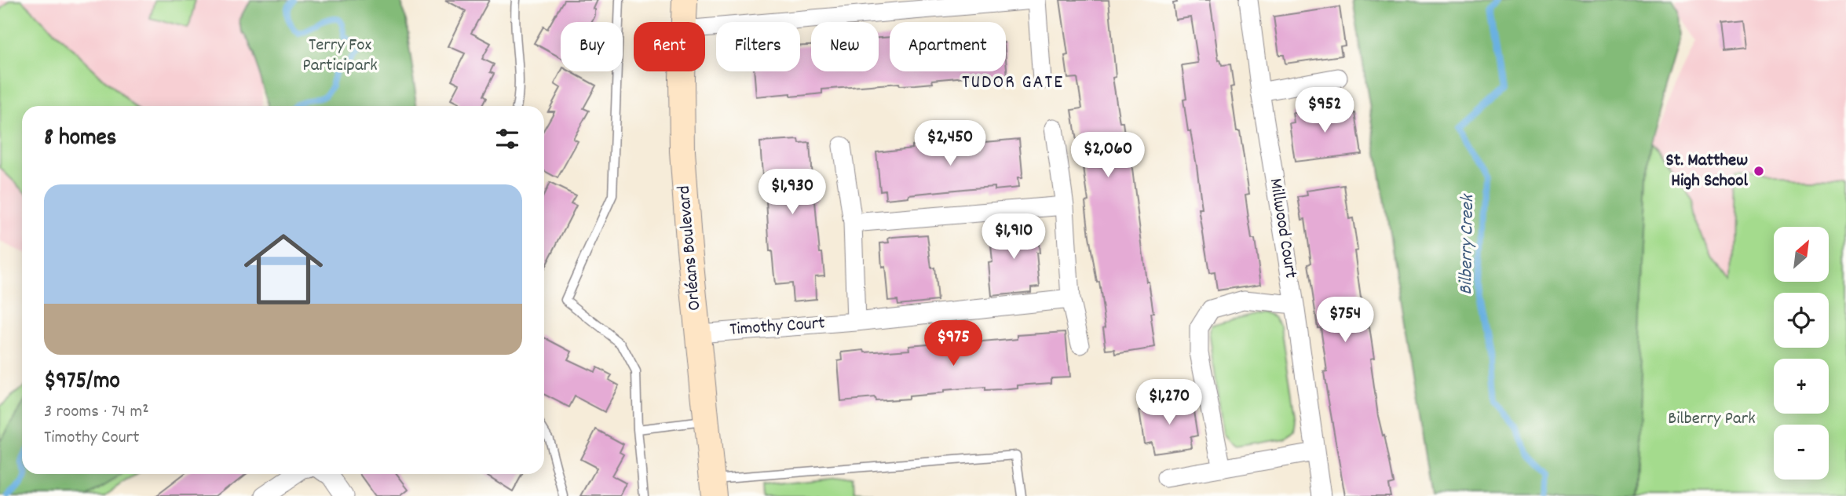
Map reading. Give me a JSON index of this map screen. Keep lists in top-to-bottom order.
{
  "streets": {
    "main road": ["Orléans Boulevard"],
    "street": ["Millwood Court", "Timothy Court"]
  },
  "crossings": [
    ["Orléans Boulevard", "Timothy Court"]
  ],
  "districts": ["TUDOR GATE"],
  "water": ["Bilberry Creek"],
  "parks": ["Terry Fox Participark", "Bilberry Park"],
  "places": ["St. Matthew High School"],
  "north": "top right",
  "page": {
    "chip": [
      "Buy",
      "Rent",
      "Filters",
      "New",
      "Apartment"
    ],
    "price": [
      "$952",
      "$2,450",
      "$2,060",
      "$1,930",
      "$1,910",
      "$754",
      "$975",
      "$1,270"
    ],
    "heading": "8 homes",
    "list": [
      {
        "name": "$975/mo",
        "note": "3 rooms · 74 m² · Timothy Court"
      }
    ],
    "map_buttons": ["+", "−"]
  }
}
